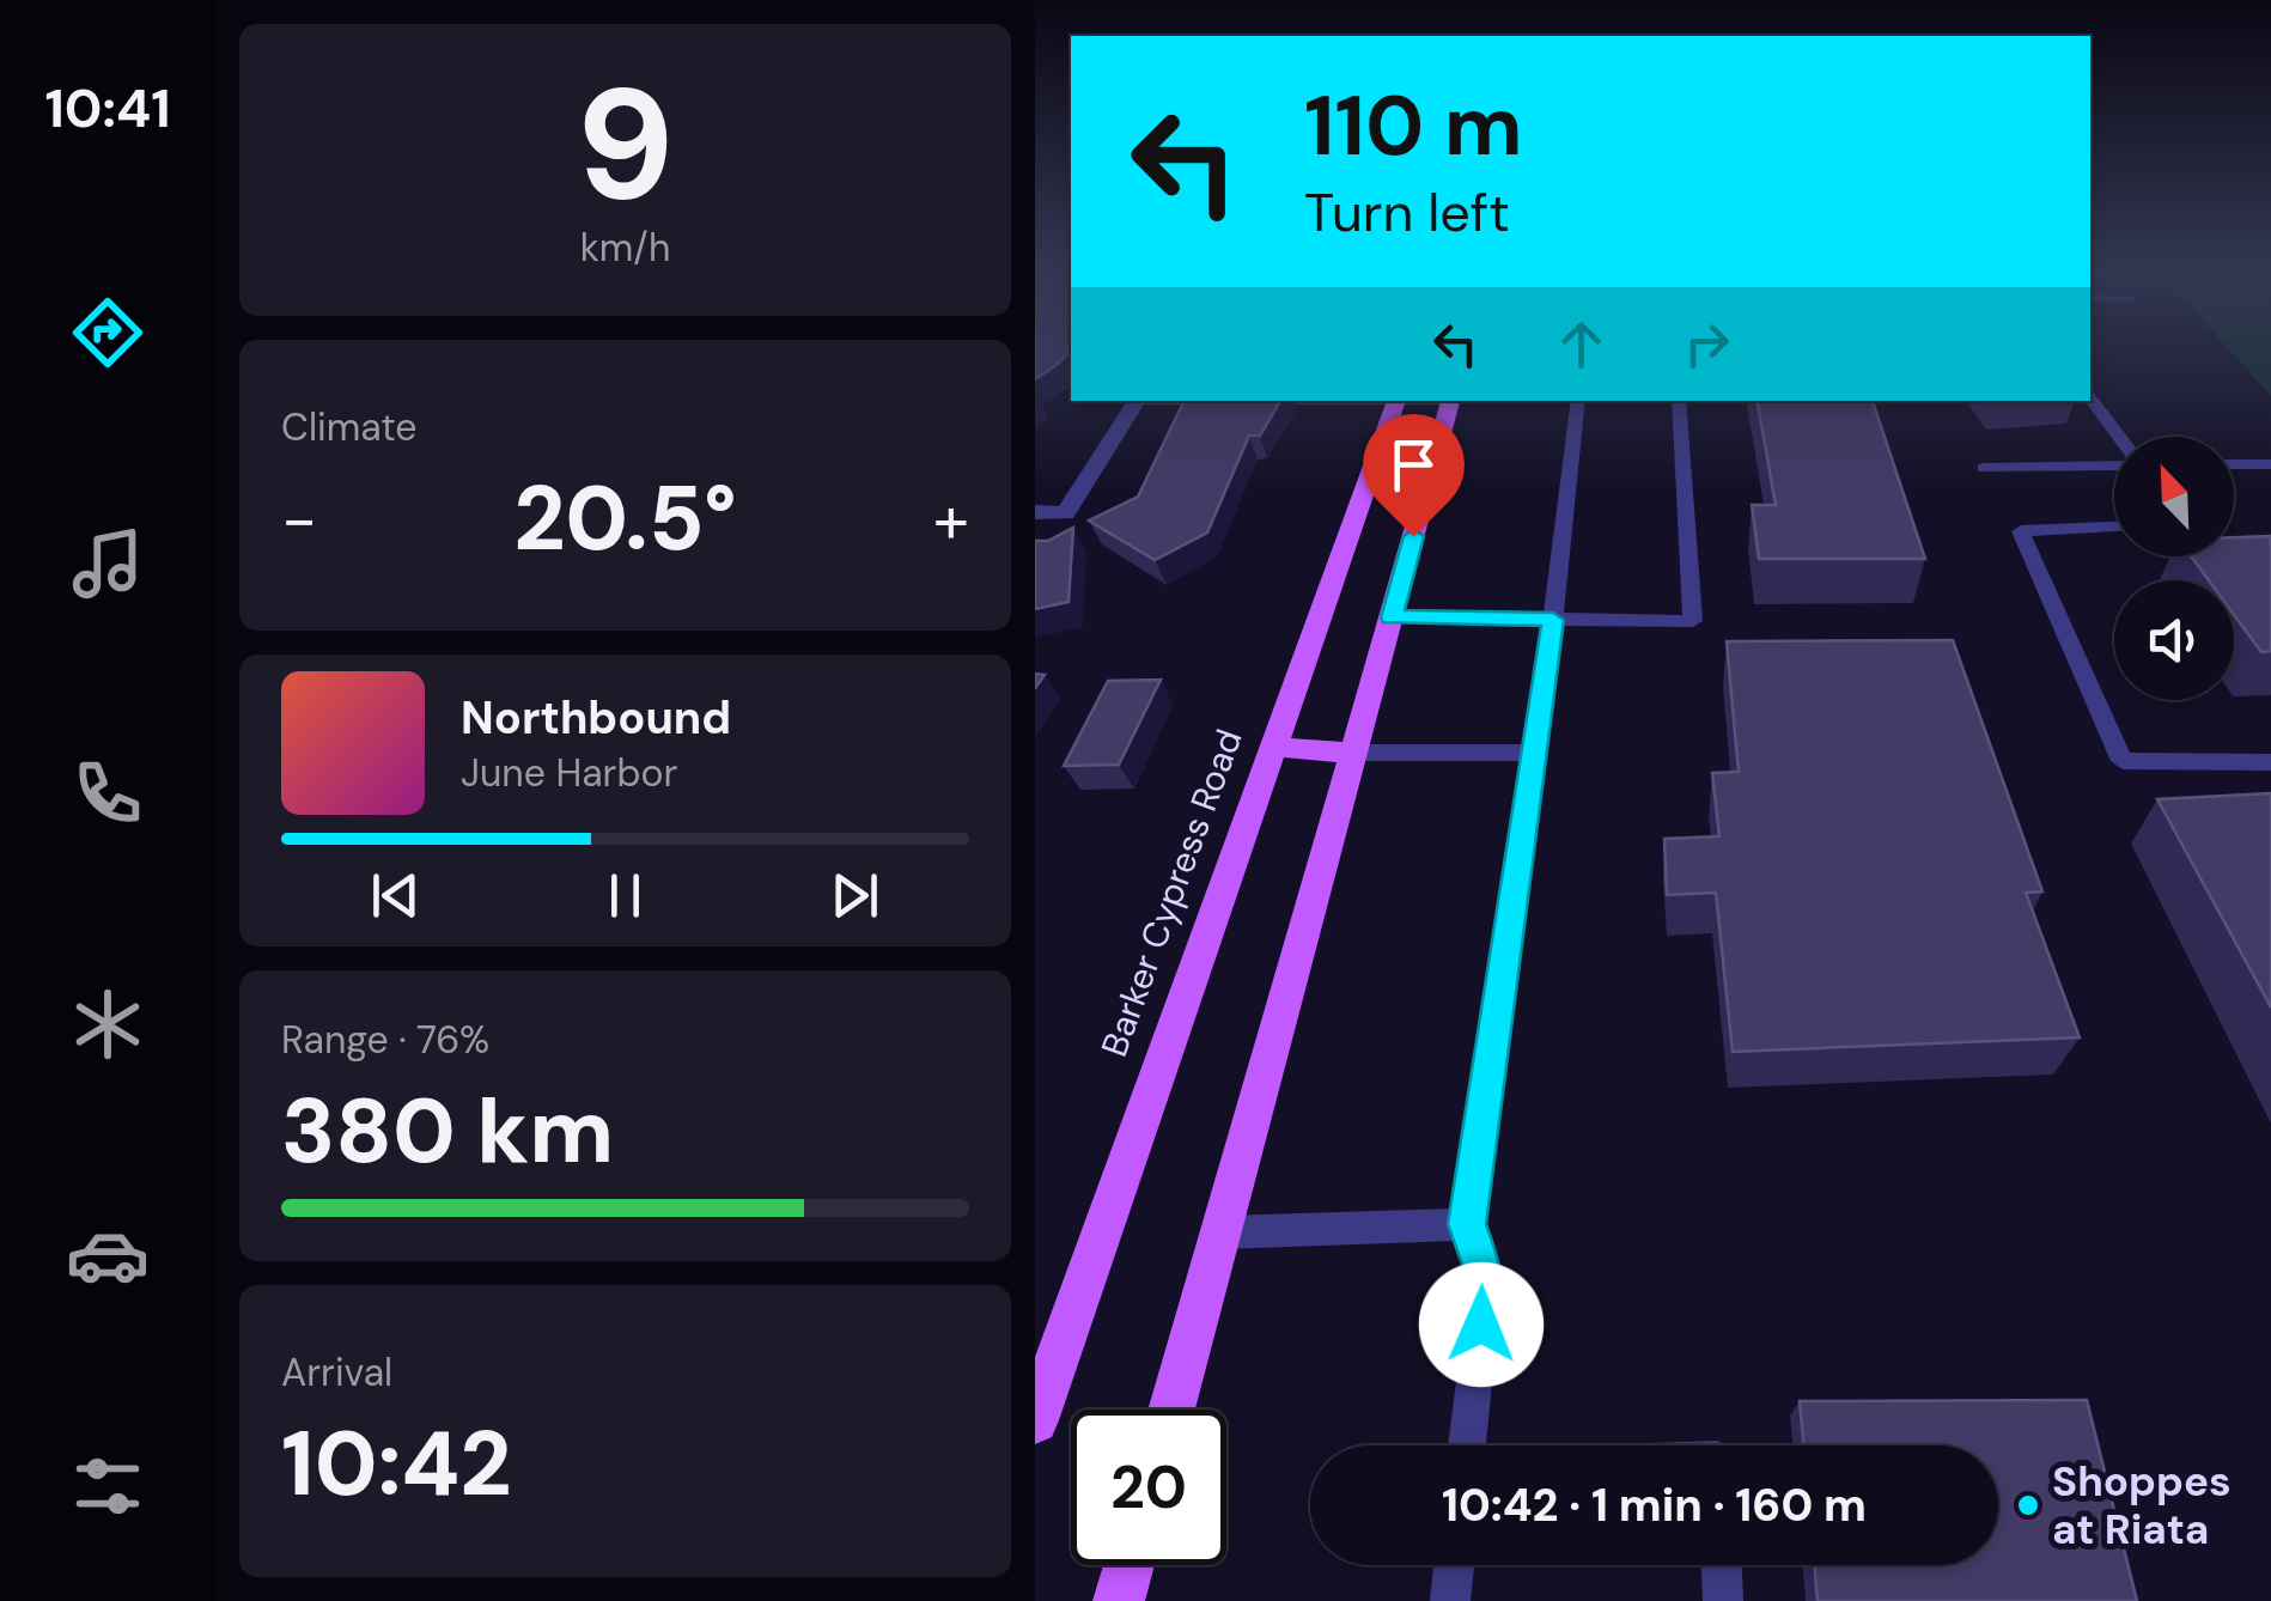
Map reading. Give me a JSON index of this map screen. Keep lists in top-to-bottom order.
{
  "streets": {
    "main road": ["Barker Cypress Road"]
  },
  "places": ["Shoppes at Riata"],
  "north": "top left",
  "page": {
    "tabs": "10:41",
    "tile": [
      ["9", "km/h"],
      "Climate",
      ["Range · 76%", "380 km"],
      ["Arrival", "10:42"]
    ],
    "turn": ["110 m", "Turn left"],
    "heat": ["−", "20.5°", "+"],
    "song": ["Northbound", "June Harbor"],
    "limit": "20",
    "trip": "10:42 · 1 min · 160 m"
  }
}
